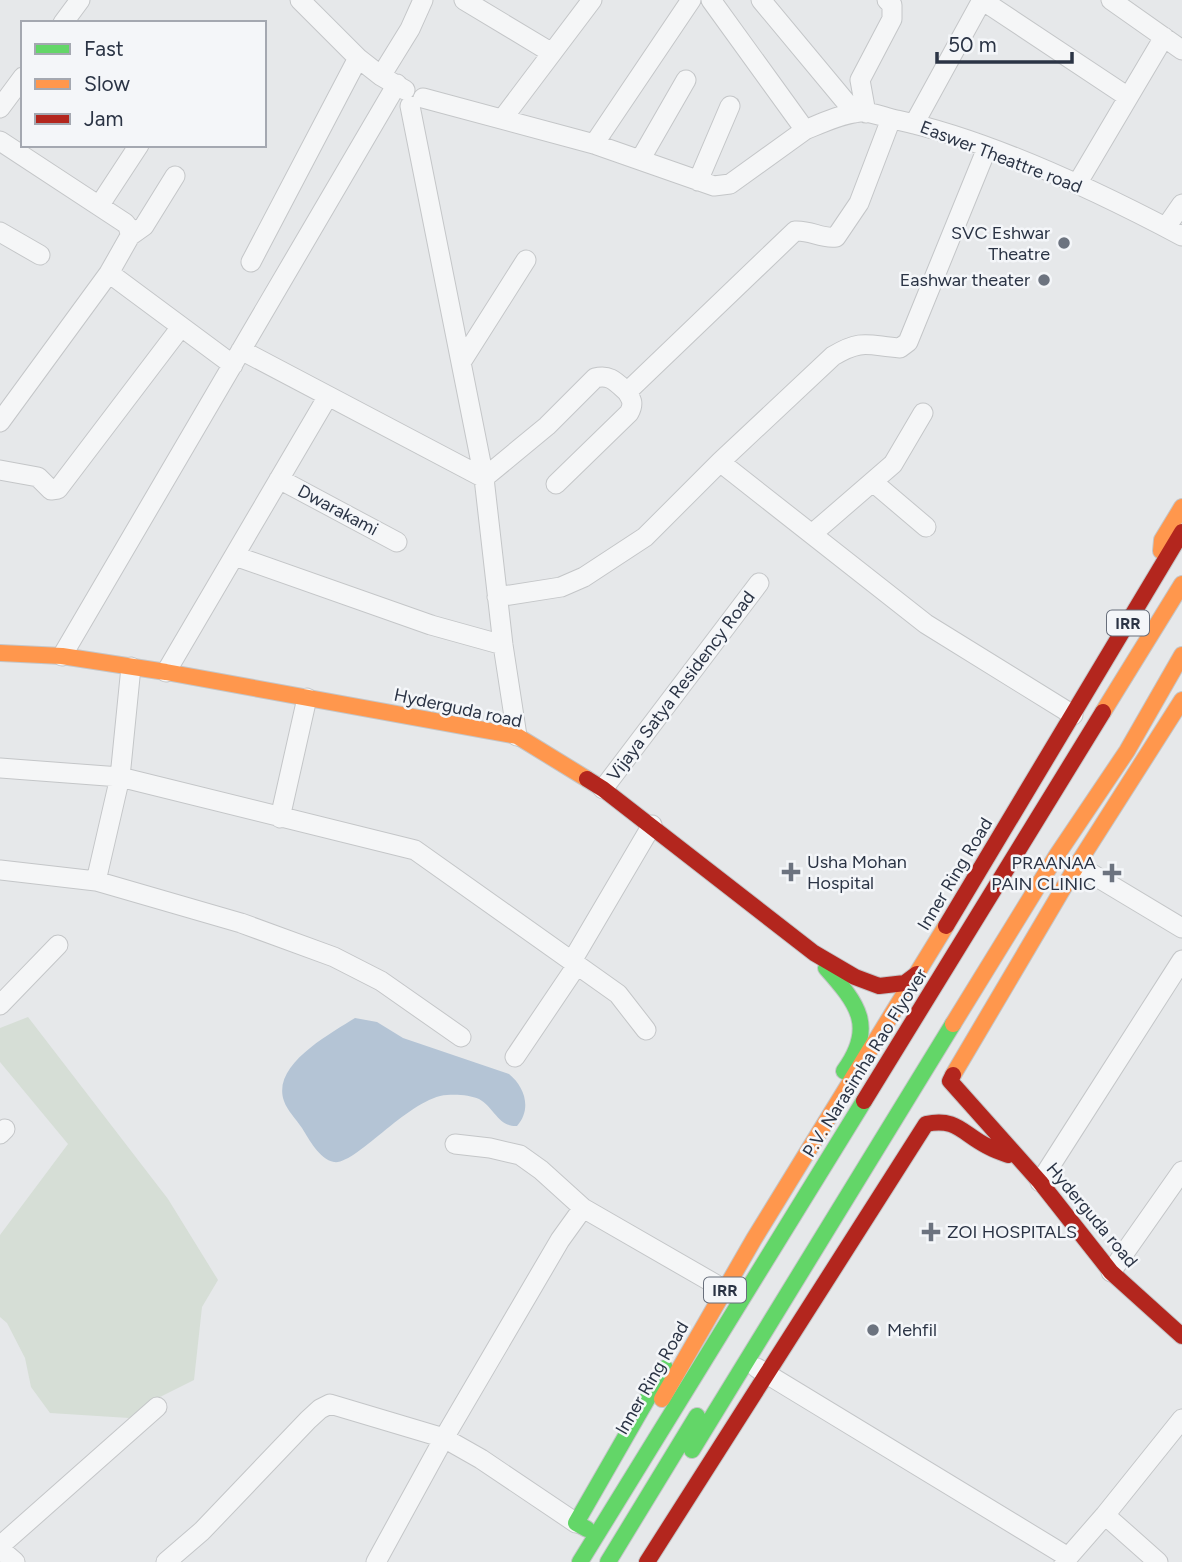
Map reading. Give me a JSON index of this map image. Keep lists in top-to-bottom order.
{
  "streets": {
    "main road": [
      "IRR",
      "Hyderguda road",
      "Inner Ring Road",
      "P.V. Narasimha Rao Flyover"
    ],
    "street": ["Easwer Theattre road", "Dwarakami", "Vijaya Satya Residency Road"]
  },
  "crossings": [
    ["Vijaya Satya Residency Road", "Hyderguda road"],
    ["Hyderguda road", "Inner Ring Road"]
  ],
  "places": {
    "other": ["SVC Eshwar Theatre", "Eashwar theater", "Mehfil"],
    "health": ["Usha Mohan Hospital", "PRAANAA PAIN CLINIC", "ZOI HOSPITALS"]
  },
  "legend": ["Fast", "Slow", "Jam"],
  "scale_bar": "50 m"
}
